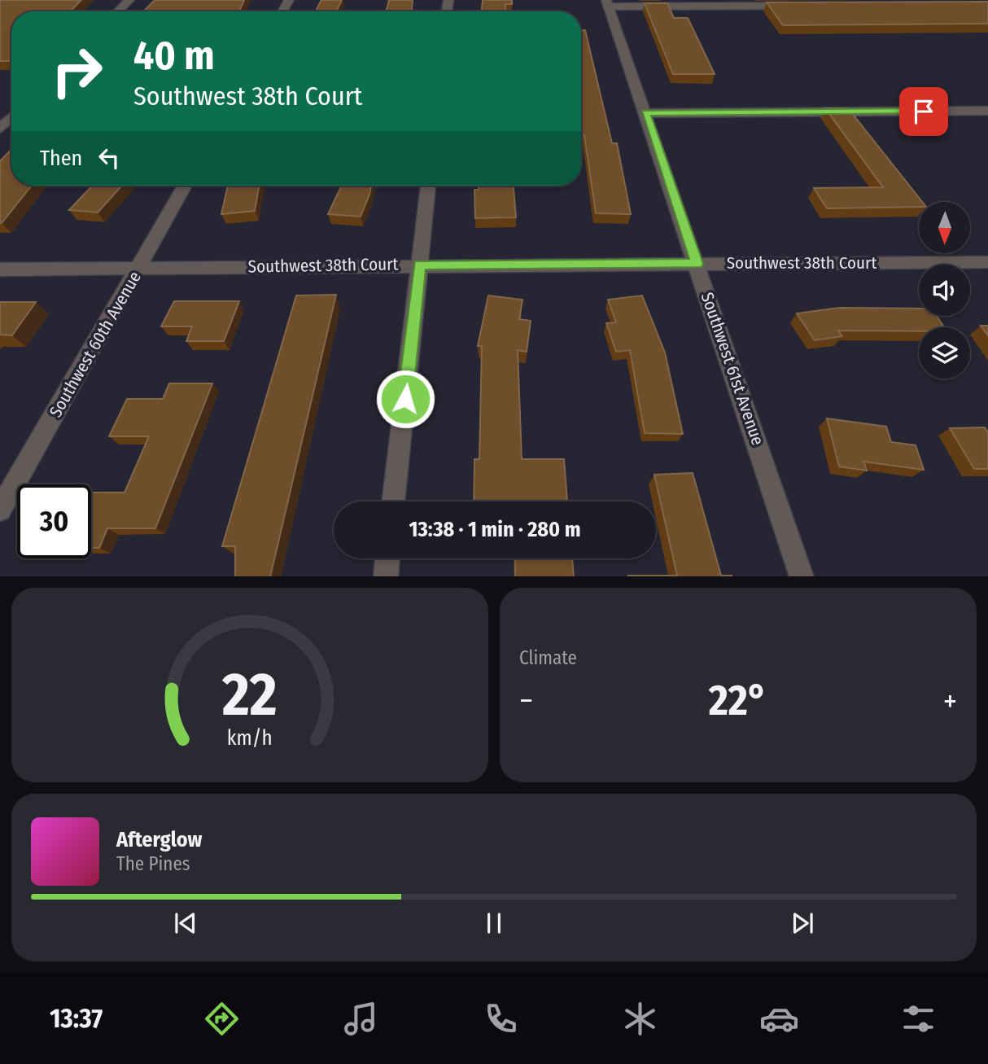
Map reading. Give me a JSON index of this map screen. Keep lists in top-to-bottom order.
{
  "streets": {
    "street": ["Southwest 38th Court", "Southwest 60th Avenue", "Southwest 61st Avenue"]
  },
  "crossings": [
    ["Southwest 38th Court", "Southwest 60th Avenue"],
    ["Southwest 38th Court", "Southwest 61st Avenue"]
  ],
  "north": "bottom",
  "page": {
    "turn": ["40 m", "Southwest 38th Court"],
    "then": "Then",
    "limit": "30",
    "trip": "13:38 · 1 min · 280 m",
    "tile": "Climate",
    "heat": ["−", "22°", "+"],
    "song": ["Afterglow", "The Pines"],
    "tabs": "13:37",
    "gauge": ["22", "km/h"]
  }
}
